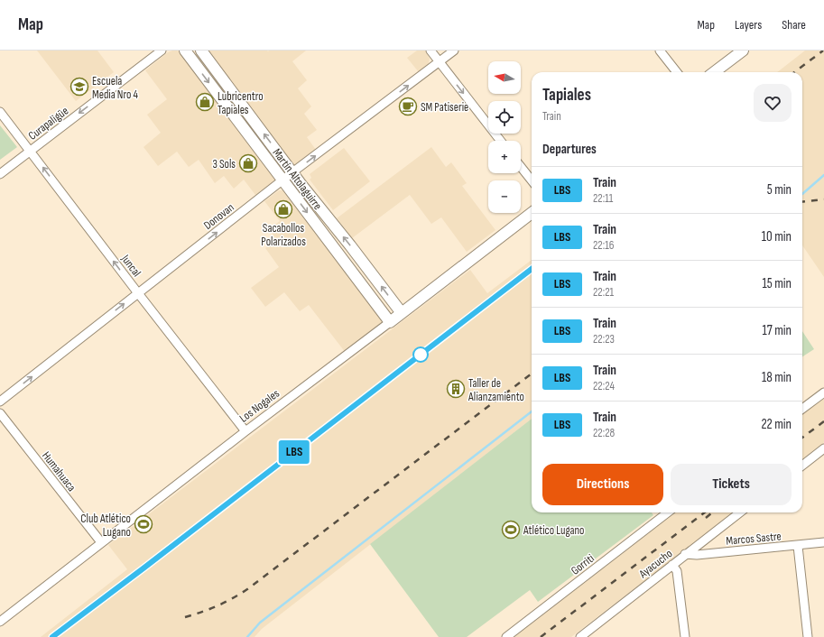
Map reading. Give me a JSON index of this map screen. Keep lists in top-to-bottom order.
{
  "streets": {
    "street": [
      "Curapaligüe",
      "Martín Altolaguirre",
      "Donovan",
      "Juncal",
      "Los Nogales",
      "Humahuaca",
      "Marcos Sastre",
      "Ayacucho",
      "Gorriti"
    ]
  },
  "crossings": [
    ["Curapaligüe", "Juncal"],
    ["Martín Altolaguirre", "Donovan"],
    ["Martín Altolaguirre", "Los Nogales"],
    ["Donovan", "Juncal"],
    ["Juncal", "Los Nogales"],
    ["Los Nogales", "Humahuaca"],
    ["Marcos Sastre", "Ayacucho"]
  ],
  "one_way": ["Curapaligüe", "Donovan", "Juncal"],
  "places": {
    "school or university": ["Escuela Media Nro 4"],
    "shop": ["Lubricentro Tapiales", "3 Sols", "Sacabollos Polarizados"],
    "cafe": ["SM Patiserie"],
    "building": ["Taller de Alianzamiento"],
    "sports": ["Club Atlético Lugano", "Atlético Lugano"]
  },
  "north": "left",
  "page": {
    "header": "Map",
    "nav": ["Map", "Layers", "Share"],
    "on_map": "LBS",
    "map_buttons": ["+", "−"],
    "heading": [
      ["Tapiales", "Train"],
      "Departures"
    ],
    "list": [
      {
        "mark": "LBS",
        "name": "Train",
        "note": "22:11",
        "value": "5 min"
      },
      {
        "mark": "LBS",
        "name": "Train",
        "note": "22:16",
        "value": "10 min"
      },
      {
        "mark": "LBS",
        "name": "Train",
        "note": "22:21",
        "value": "15 min"
      },
      {
        "mark": "LBS",
        "name": "Train",
        "note": "22:23",
        "value": "17 min"
      },
      {
        "mark": "LBS",
        "name": "Train",
        "note": "22:24",
        "value": "18 min"
      },
      {
        "mark": "LBS",
        "name": "Train",
        "note": "22:28",
        "value": "22 min"
      }
    ],
    "buttons": ["Directions", "Tickets"]
  }
}
